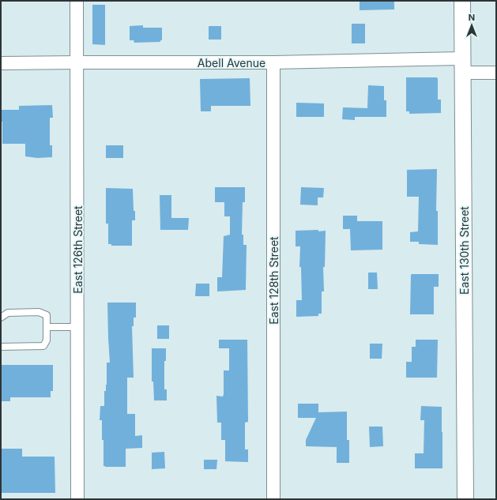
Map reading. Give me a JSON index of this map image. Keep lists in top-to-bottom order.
{
  "streets": {
    "street": [
      "Abell Avenue",
      "East 126th Street",
      "East 130th Street",
      "East 128th Street"
    ]
  },
  "crossings": [
    ["Abell Avenue", "East 126th Street"],
    ["Abell Avenue", "East 130th Street"],
    ["Abell Avenue", "East 128th Street"]
  ],
  "north": "top"
}
